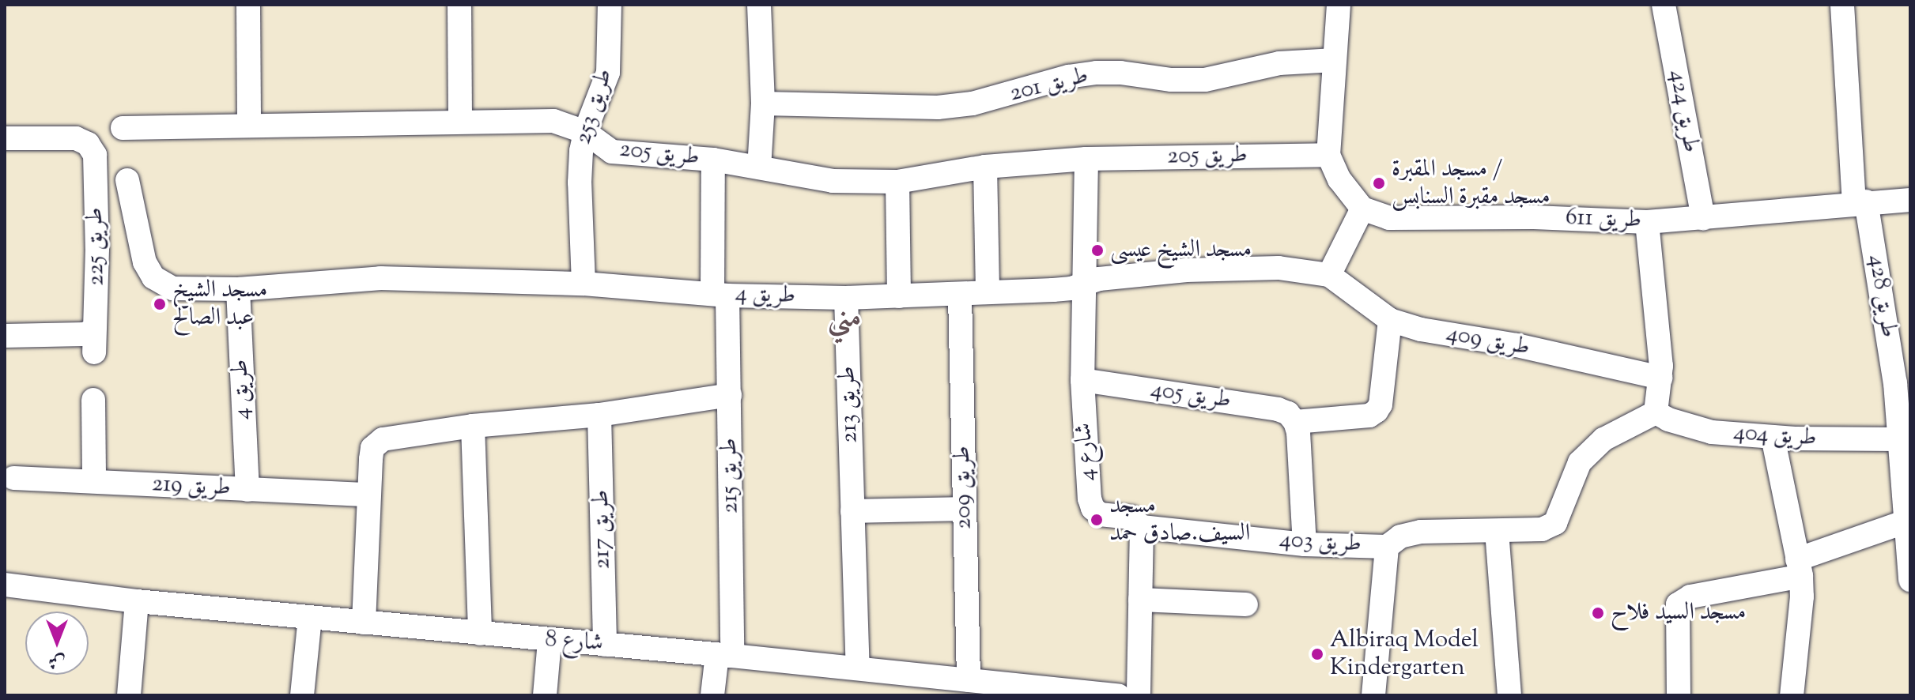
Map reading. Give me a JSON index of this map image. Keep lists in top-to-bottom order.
{
  "streets": {
    "street": [
      "طريق 201",
      "طريق 253",
      "طريق 424",
      "طريق 205",
      "طريق 611",
      "طريق 225",
      "طريق 4",
      "طريق 428",
      "طريق 409",
      "طريق 405",
      "طريق 213",
      "طريق 404",
      "شارع 4",
      "طريق 215",
      "طريق 219",
      "طريق 209",
      "طريق 217",
      "طريق 403",
      "شارع 8"
    ]
  },
  "crossings": [
    ["طريق 253", "طريق 205"],
    ["طريق 253", "طريق 4"],
    ["طريق 424", "طريق 611"],
    ["طريق 205", "طريق 215"],
    ["طريق 611", "طريق 428"],
    ["طريق 4", "طريق 409"],
    ["طريق 4", "طريق 213"],
    ["طريق 4", "شارع 4"],
    ["طريق 4", "طريق 215"],
    ["طريق 4", "طريق 219"],
    ["طريق 4", "طريق 209"],
    ["طريق 428", "طريق 404"],
    ["طريق 405", "شارع 4"],
    ["طريق 213", "شارع 8"],
    ["طريق 404", "طريق 403"],
    ["شارع 4", "طريق 403"],
    ["طريق 215", "شارع 8"],
    ["طريق 209", "شارع 8"],
    ["طريق 217", "شارع 8"]
  ],
  "districts": ["مني"],
  "places": [
    "مسجد المقبرة / مسجد مقبرة السنابس",
    "مسجد الشيخ عيسى",
    "مسجد الشيخ عبد الصالح",
    "مسجد السيف.صادق حمد",
    "مسجد السيد فلاح",
    "Albiraq Model Kindergarten"
  ],
  "north": "bottom"
}
